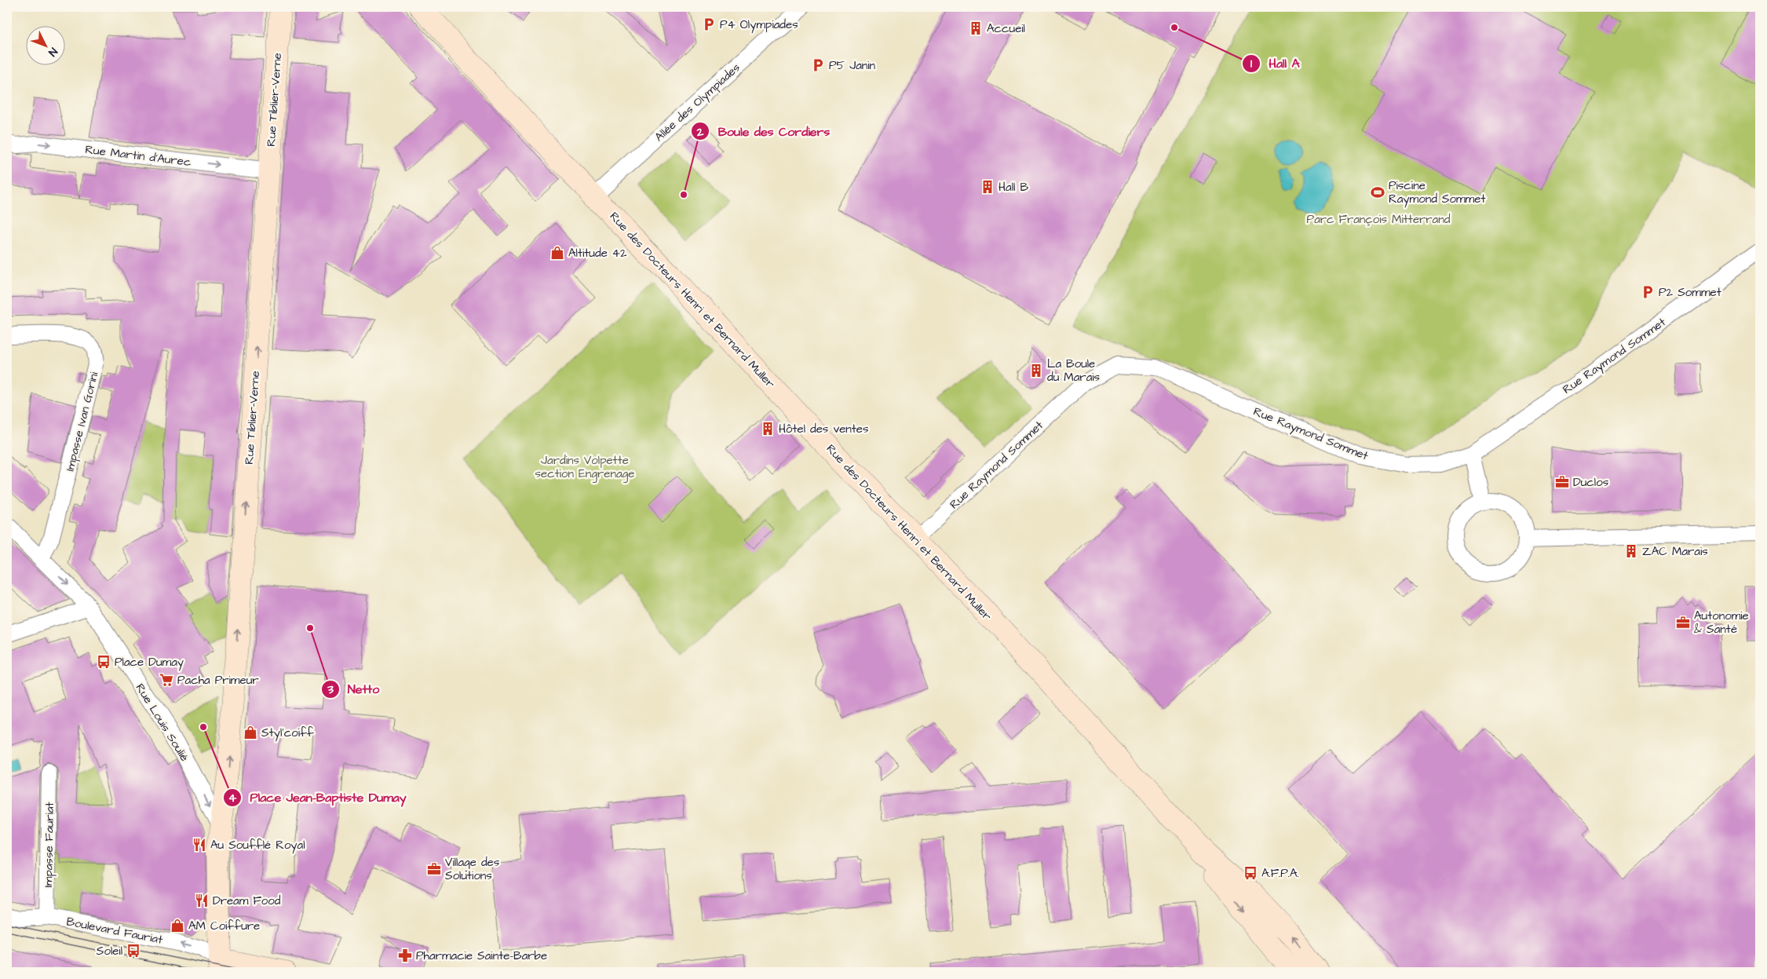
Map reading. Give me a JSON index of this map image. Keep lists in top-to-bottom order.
{
  "streets": {
    "main road": ["Rue Tiblier-Verne", "Rue des Docteurs Henri et Bernard Muller"],
    "street": [
      "Allée des Olympiades",
      "Rue Martin d'Aurec",
      "Rue Raymond Sommet",
      "Impasse Ivan Gorini",
      "Rue Louis Soulié",
      "Impasse Fauriat",
      "Boulevard Fauriat"
    ]
  },
  "crossings": [
    ["Rue Tiblier-Verne", "Rue Martin d'Aurec"],
    ["Rue Tiblier-Verne", "Rue Louis Soulié"],
    ["Allée des Olympiades", "Rue des Docteurs Henri et Bernard Muller"],
    ["Rue des Docteurs Henri et Bernard Muller", "Rue Raymond Sommet"],
    ["Impasse Ivan Gorini", "Rue Louis Soulié"],
    ["Impasse Fauriat", "Boulevard Fauriat"]
  ],
  "one_way": [
    "Rue Tiblier-Verne",
    "Rue Martin d'Aurec",
    "Rue Louis Soulié",
    "Boulevard Fauriat"
  ],
  "parks": ["Parc François Mitterrand", "Jardins Volpette section Engrenage"],
  "places": {
    "parking": ["P4 Olympiades", "P5 Janin", "P2 Sommet"],
    "other": [
      "Hall A",
      "Boule des Cordiers",
      "Netto",
      "Place Jean-Baptiste Dumay"
    ],
    "building": [
      "Accueil",
      "Hall B",
      "La Boule du Marais",
      "Hôtel des ventes",
      "ZAC Marais"
    ],
    "sports": ["Piscine Raymond Sommet"],
    "shop": ["Altitude 42", "Styl'coiff", "AM Coiffure"],
    "office": ["Duclos", "Autonomie & Santé", "Village des Solutions"],
    "bus stop": ["Place Dumay", "A.F.P.A.", "Soleil"],
    "supermarket": ["Pacha Primeur"],
    "restaurant": ["Au Soufflé Royal", "Dream Food"],
    "pharmacy": ["Pharmacie Sainte-Barbe"]
  },
  "north": "bottom right"
}
